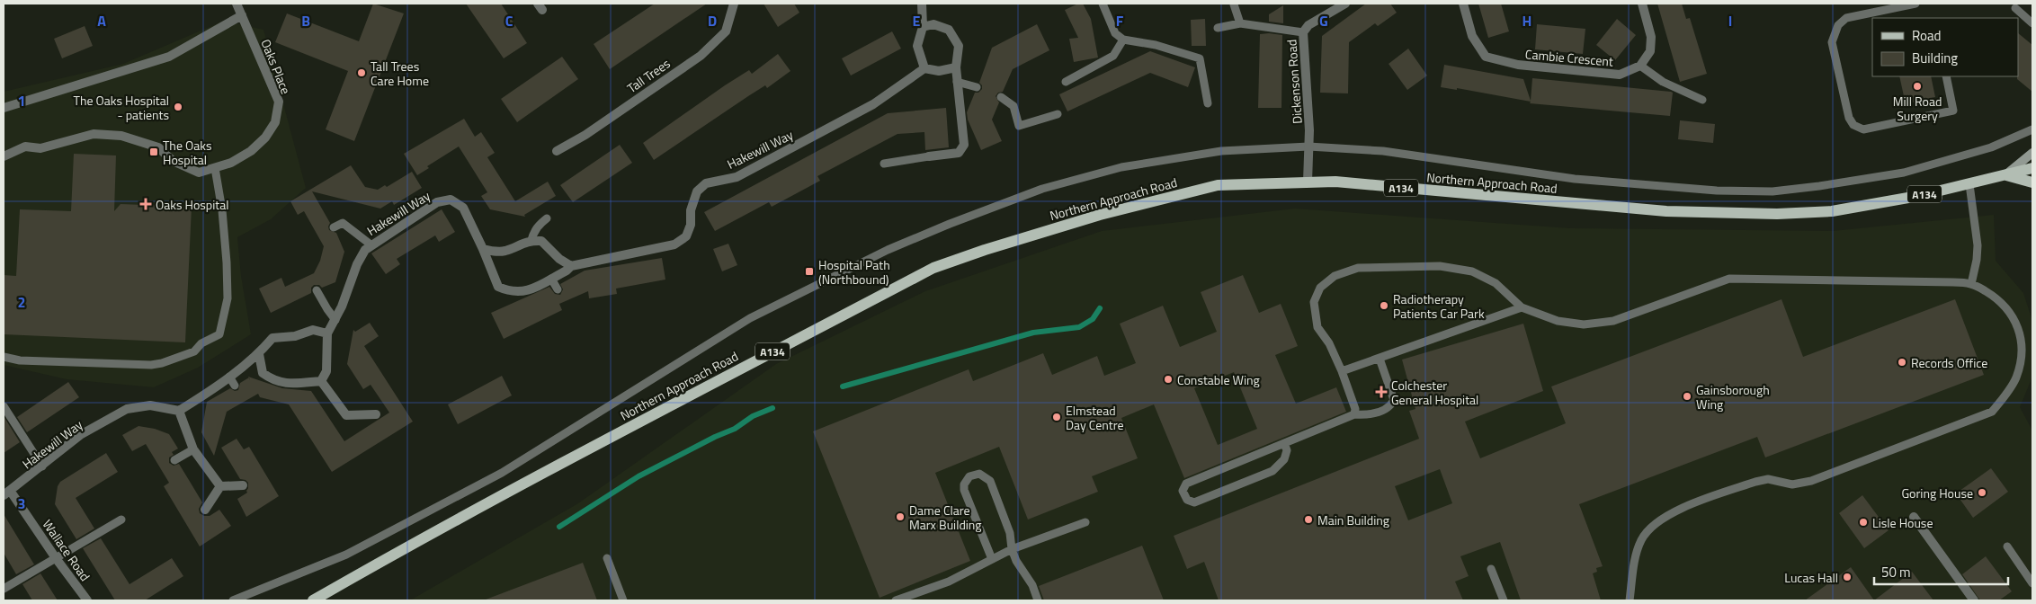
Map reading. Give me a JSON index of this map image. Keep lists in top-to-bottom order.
{
  "streets": {
    "main road": ["Northern Approach Road", "A134"],
    "street": [
      "Cambie Crescent",
      "Oaks Place",
      "Tall Trees",
      "Dickenson Road",
      "Hakewill Way",
      "Wallace Road"
    ]
  },
  "crossings": [
    ["Dickenson Road", "Northern Approach Road"],
    ["Hakewill Way", "Wallace Road"]
  ],
  "places": {
    "other": [
      "Tall Trees Care Home",
      "Mill Road Surgery",
      "The Oaks Hospital - patients",
      "Radiotherapy Patients Car Park",
      "Records Office",
      "Constable Wing",
      "Gainsborough Wing",
      "Elmstead Day Centre",
      "Goring House",
      "Dame Clare Marx Building",
      "Main Building",
      "Lisle House",
      "Lucas Hall"
    ],
    "transit": ["The Oaks Hospital", "Hospital Path (Northbound)"],
    "health": ["Oaks Hospital", "Colchester General Hospital"]
  },
  "legend": ["Road", "Building"],
  "scale_bar": "50 m",
  "grid": {
    "columns": [
      "A",
      "B",
      "C",
      "D",
      "E",
      "F",
      "G",
      "H",
      "I"
    ],
    "rows": ["1", "2", "3"]
  }
}
